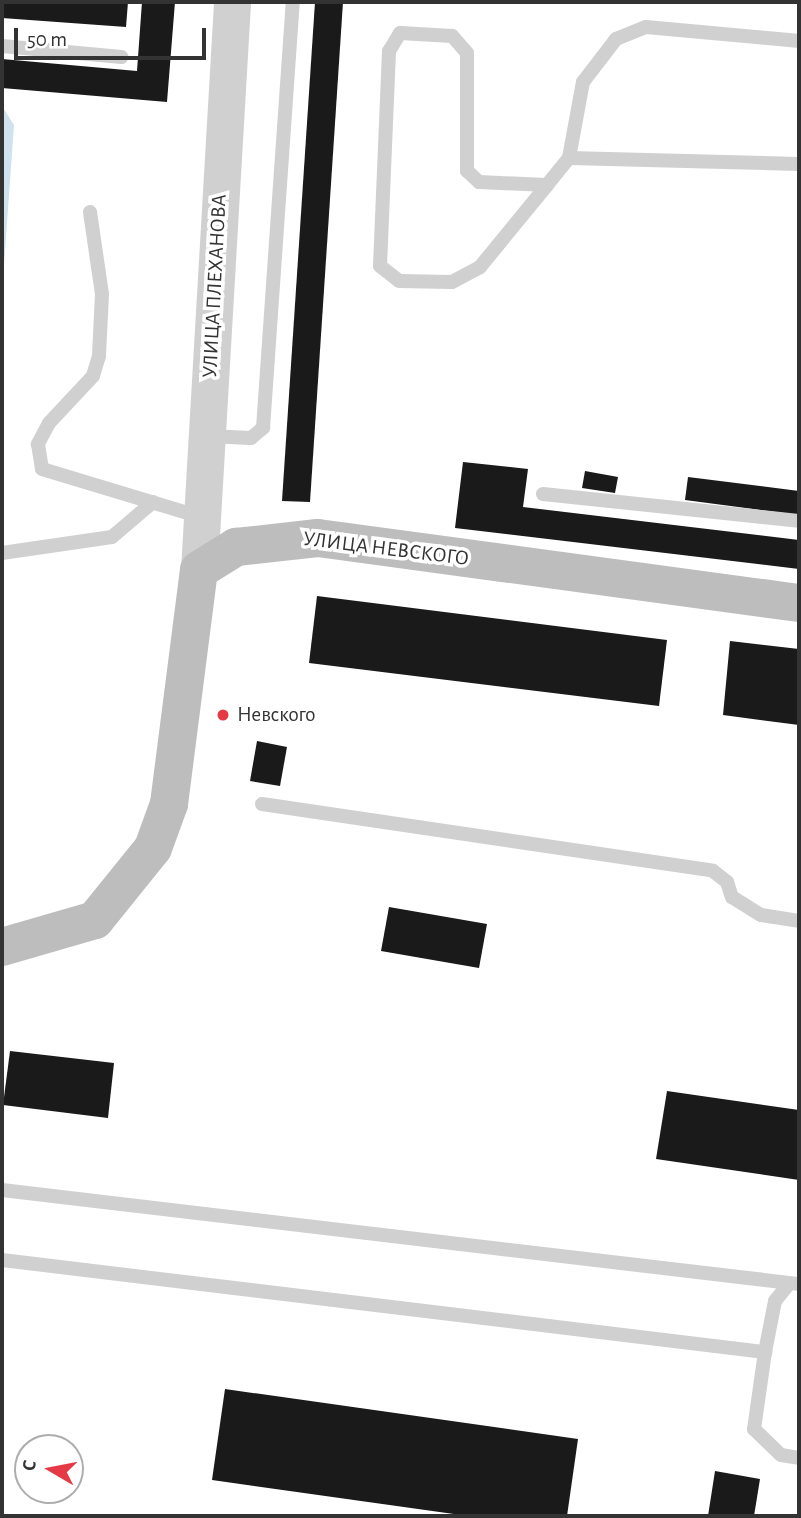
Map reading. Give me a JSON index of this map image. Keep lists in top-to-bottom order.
{
  "streets": {
    "main road": ["УЛИЦА НЕВСКОГО"],
    "street": ["УЛИЦА ПЛЕХАНОВА"]
  },
  "crossings": [
    ["УЛИЦА ПЛЕХАНОВА", "УЛИЦА НЕВСКОГО"]
  ],
  "places": ["Невского"],
  "scale_bar": "50 m",
  "north": "left"
}
